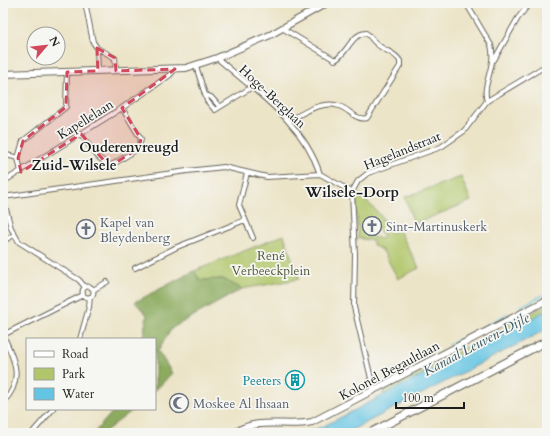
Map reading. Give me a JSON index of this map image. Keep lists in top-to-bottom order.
{
  "streets": {
    "street": [
      "Hoge-Berglaan",
      "Kapellelaan",
      "Hagelandstraat",
      "Kolonel Begaultlaan"
    ]
  },
  "districts": ["Ouderenvreugd", "Zuid-Wilsele", "Wilsele-Dorp"],
  "water": ["Kanaal Leuven-Dijle"],
  "parks": ["René Verbeeckplein"],
  "places": {
    "church": ["Sint-Martinuskerk", "Kapel van Bleydenberg"],
    "building": ["Peeters"],
    "mosque": ["Moskee Al Ihsaan"]
  },
  "legend": ["Road", "Park", "Water"],
  "scale_bar": "100 m",
  "north": "top right"
}
